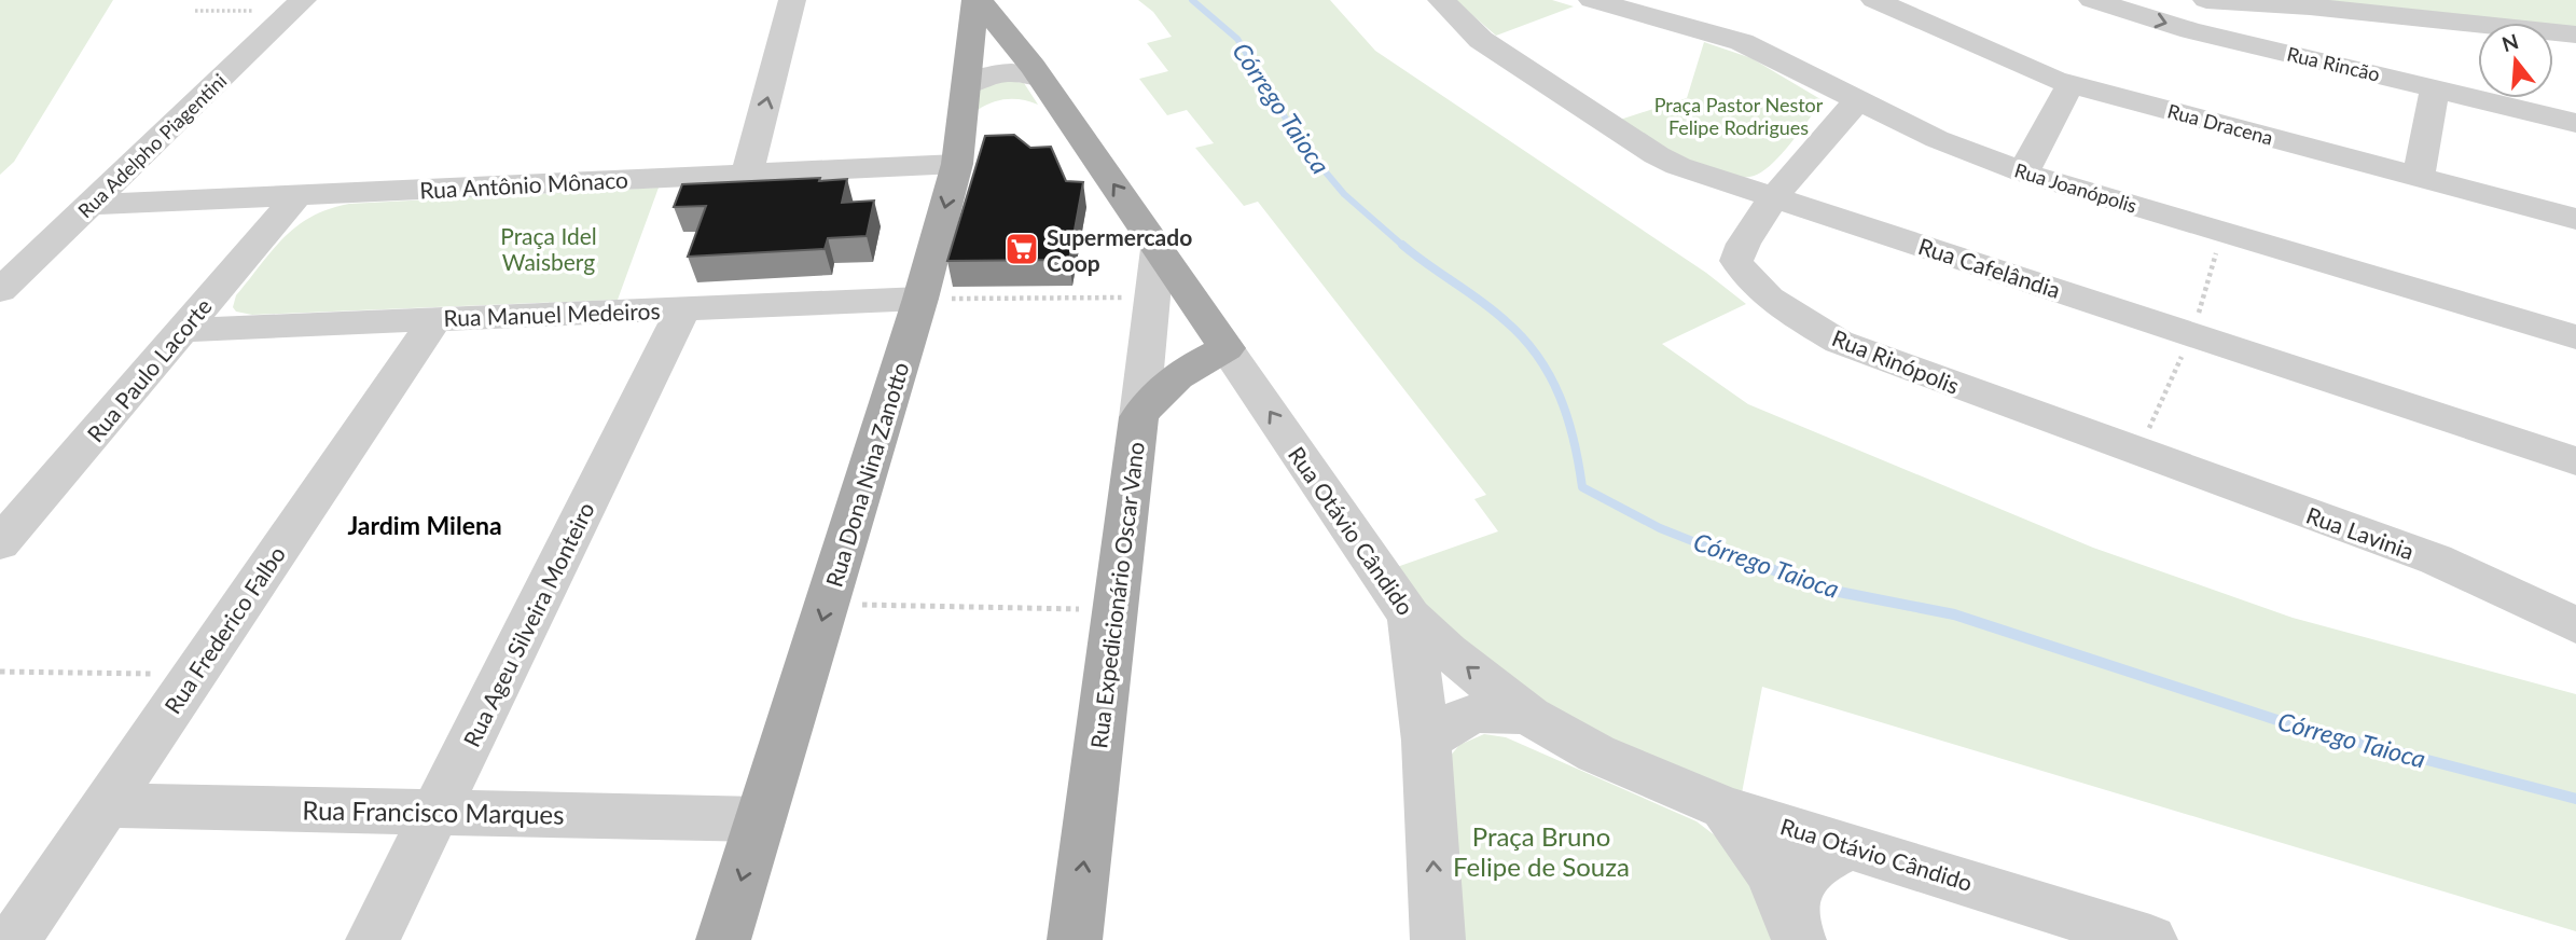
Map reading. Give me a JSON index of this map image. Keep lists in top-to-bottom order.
{
  "streets": {
    "main road": ["Rua Dona Nina Zanotto", "Rua Otávio Cândido", "Rua Expedicionário Oscar Vano"],
    "street": [
      "Rua Rincão",
      "Rua Dracena",
      "Rua Adelpho Piagentini",
      "Rua Antônio Mônaco",
      "Rua Joanópolis",
      "Rua Cafelândia",
      "Rua Manuel Medeiros",
      "Rua Rinópolis",
      "Rua Paulo Lacorte",
      "Rua Lavinia",
      "Rua Ageu Silveira Monteiro",
      "Rua Frederico Falbo",
      "Rua Francisco Marques"
    ]
  },
  "crossings": [
    ["Rua Adelpho Piagentini", "Rua Antônio Mônaco"],
    ["Rua Antônio Mônaco", "Rua Paulo Lacorte"],
    ["Rua Antônio Mônaco", "Rua Dona Nina Zanotto"],
    ["Rua Joanópolis", "Rua Rinópolis"],
    ["Rua Cafelândia", "Rua Rinópolis"],
    ["Rua Manuel Medeiros", "Rua Paulo Lacorte"],
    ["Rua Manuel Medeiros", "Rua Dona Nina Zanotto"],
    ["Rua Manuel Medeiros", "Rua Ageu Silveira Monteiro"],
    ["Rua Manuel Medeiros", "Rua Frederico Falbo"],
    ["Rua Rinópolis", "Rua Lavinia"],
    ["Rua Dona Nina Zanotto", "Rua Otávio Cândido"],
    ["Rua Dona Nina Zanotto", "Rua Francisco Marques"],
    ["Rua Otávio Cândido", "Rua Expedicionário Oscar Vano"],
    ["Rua Ageu Silveira Monteiro", "Rua Francisco Marques"],
    ["Rua Frederico Falbo", "Rua Francisco Marques"]
  ],
  "one_way": ["Rua Dona Nina Zanotto", "Rua Otávio Cândido"],
  "districts": ["Jardim Milena"],
  "water": ["Córrego Taioca"],
  "parks": ["Praça Pastor Nestor Felipe Rodrigues", "Praça Idel Waisberg", "Praça Bruno Felipe de Souza"],
  "places": {
    "supermarket": ["Supermercado Coop"]
  },
  "north": "top"
}
